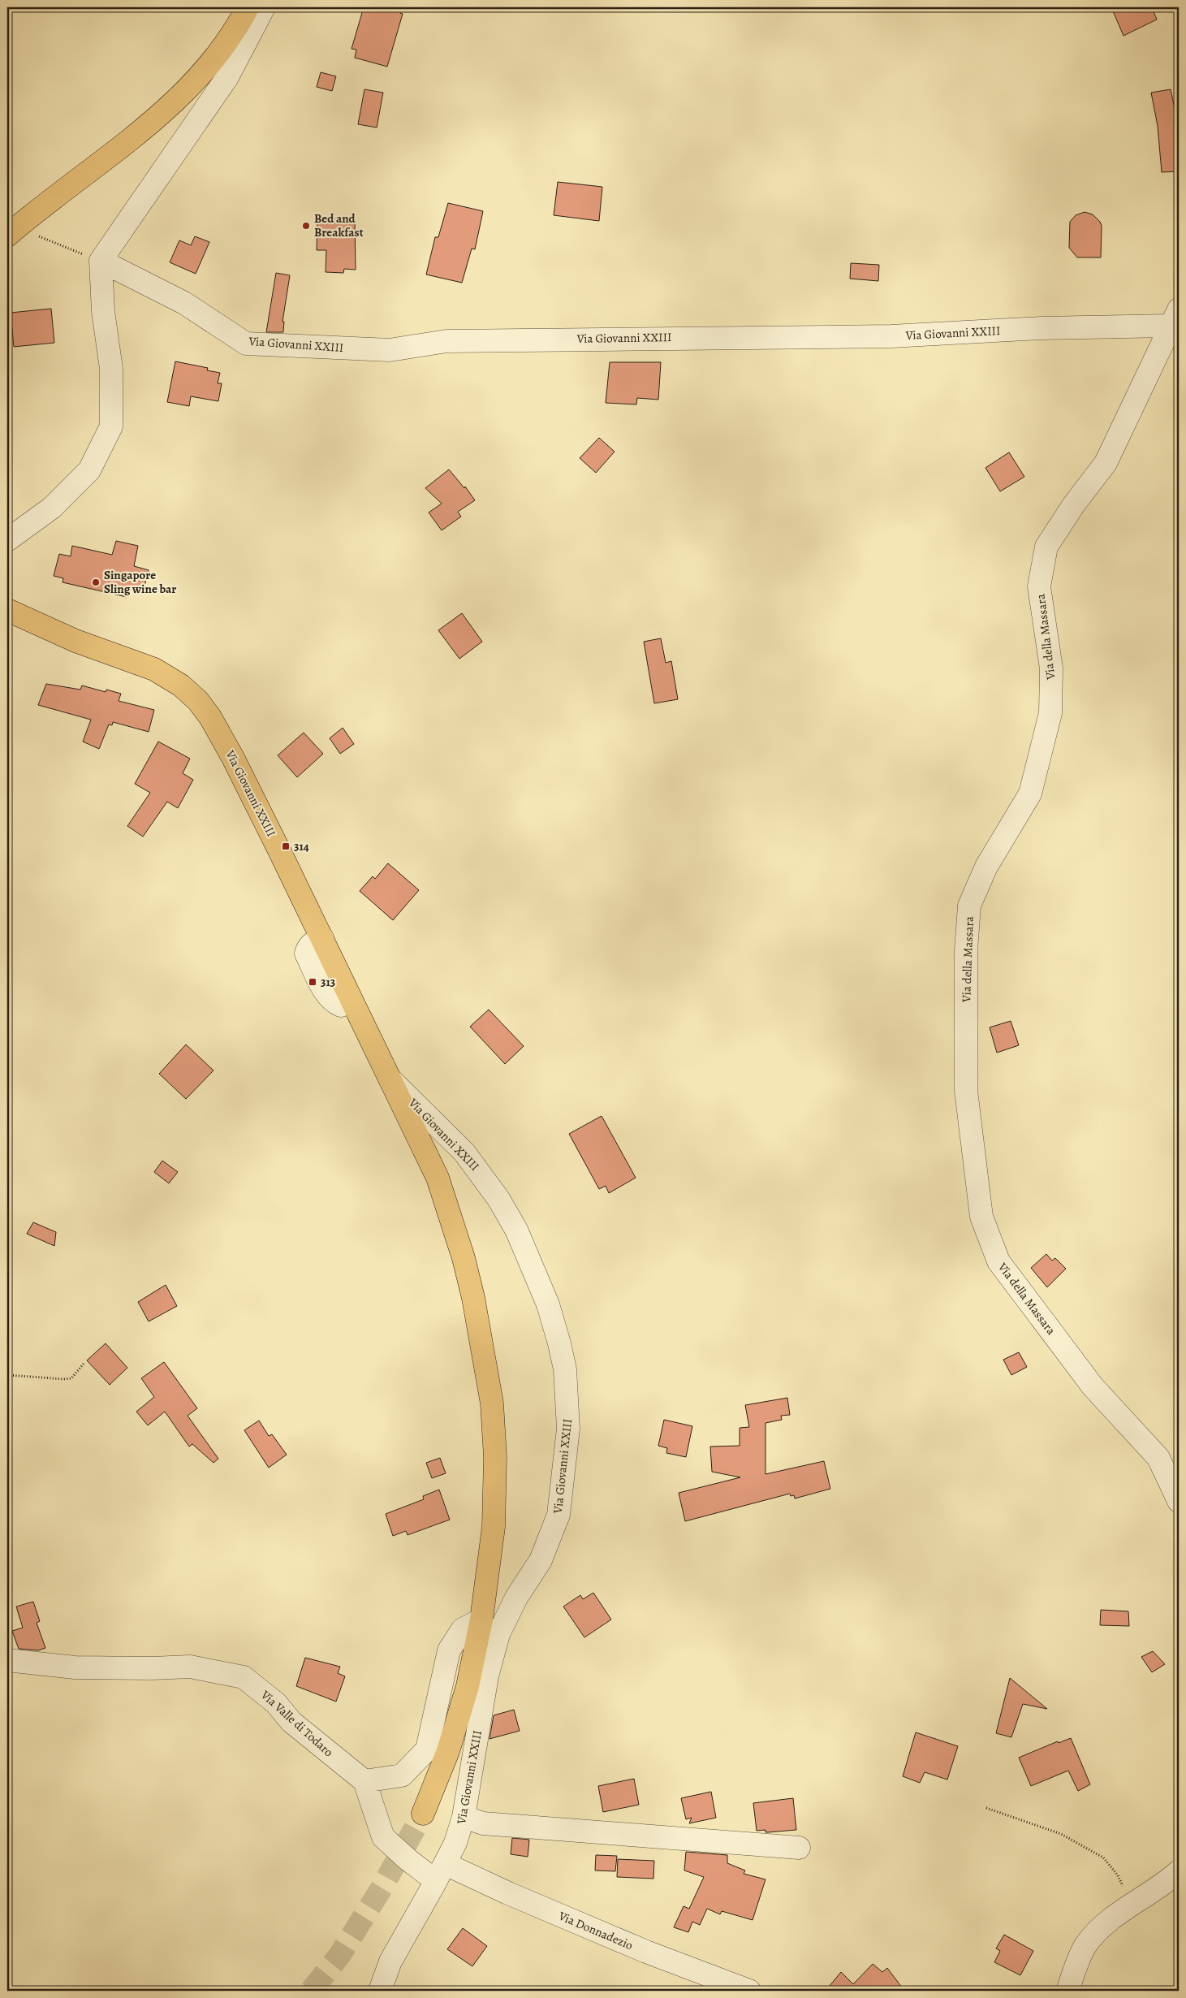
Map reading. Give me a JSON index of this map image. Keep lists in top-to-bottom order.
{
  "streets": {
    "main road": ["Via Giovanni XXIII"],
    "street": ["Via della Massara", "Via Valle di Todaro", "Via Donnadezio"]
  },
  "crossings": [
    ["Via Giovanni XXIII", "Via della Massara"],
    ["Via Giovanni XXIII", "Via Donnadezio"],
    ["Via Valle di Todaro", "Via Donnadezio"]
  ],
  "places": {
    "other": ["Bed and Breakfast", "Singapore Sling wine bar"],
    "transit": ["314", "313"]
  }
}
